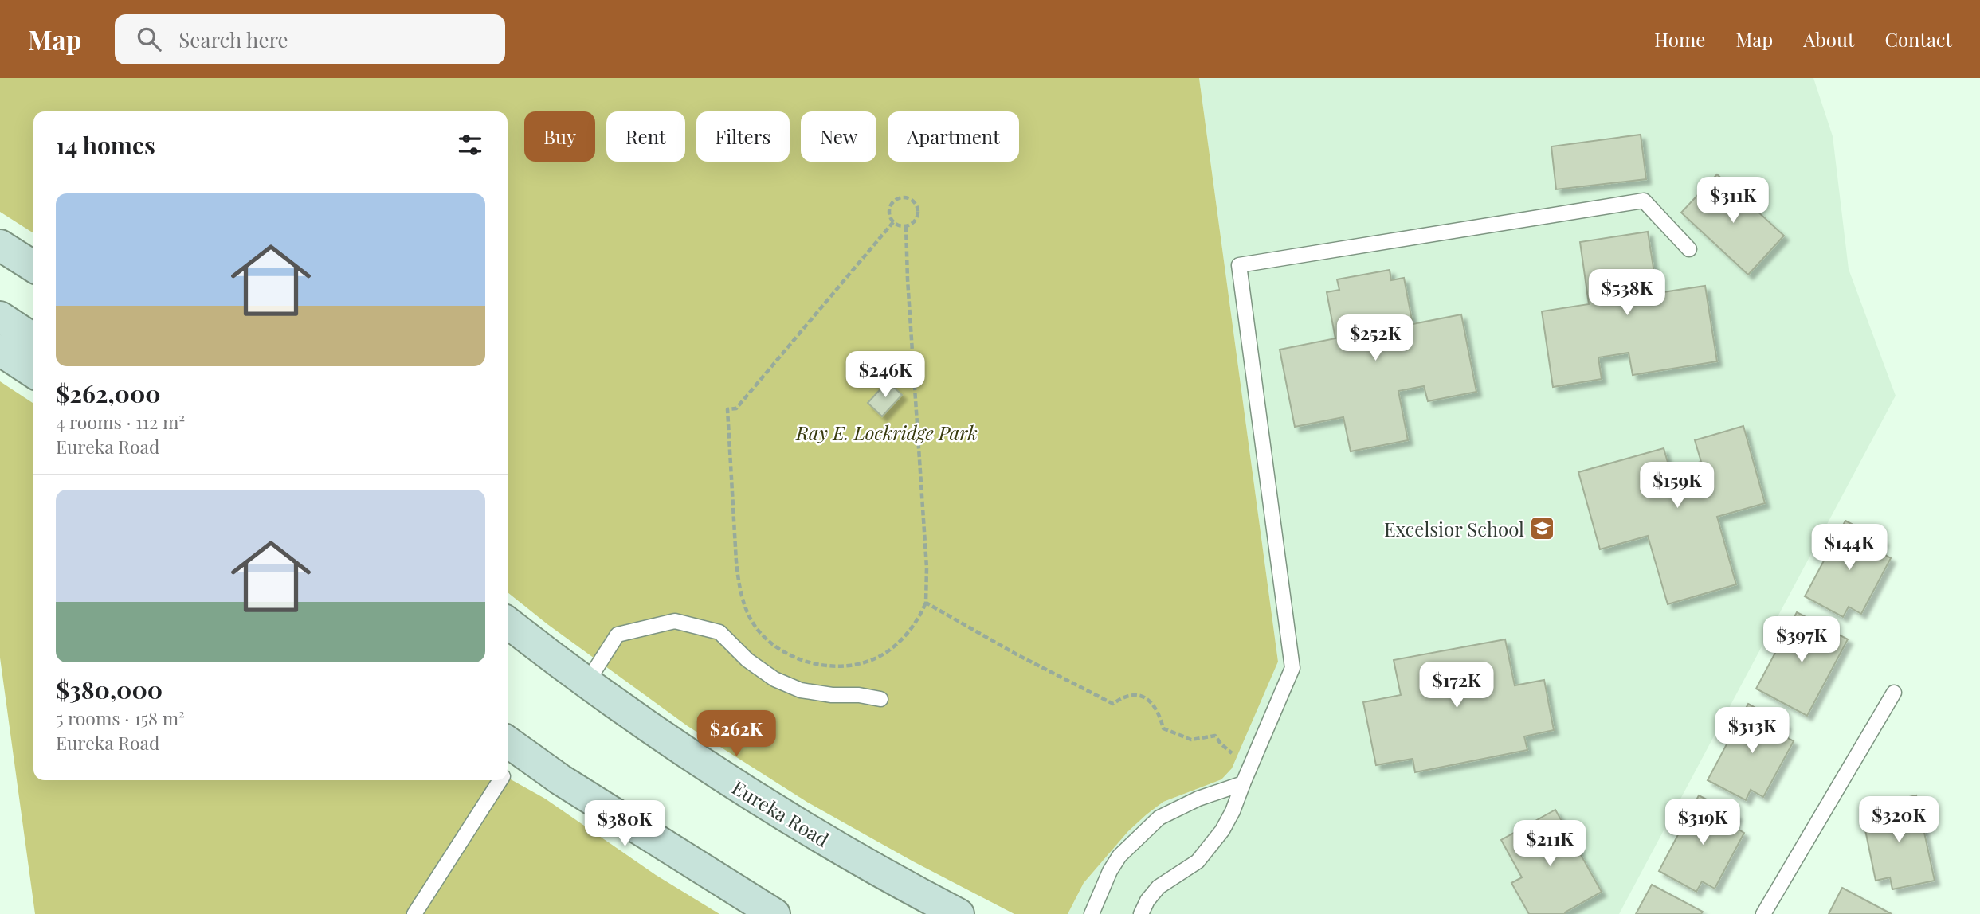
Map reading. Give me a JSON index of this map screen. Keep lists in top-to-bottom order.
{
  "streets": {
    "main road": ["Eureka Road"]
  },
  "parks": ["Ray E. Lockridge Park"],
  "places": {
    "school or university": ["Excelsior School"]
  },
  "page": {
    "header": "Map",
    "search": "Search here",
    "nav": [
      "Home",
      "Map",
      "About",
      "Contact"
    ],
    "chip": [
      "Buy",
      "Rent",
      "Filters",
      "New",
      "Apartment"
    ],
    "heading": "14 homes",
    "price": [
      "$311K",
      "$538K",
      "$252K",
      "$246K",
      "$159K",
      "$144K",
      "$397K",
      "$172K",
      "$313K",
      "$262K",
      "$320K",
      "$319K",
      "$380K",
      "$211K"
    ],
    "list": [
      {
        "name": "$262,000",
        "note": "4 rooms · 112 m² · Eureka Road"
      },
      {
        "name": "$380,000",
        "note": "5 rooms · 158 m² · Eureka Road"
      }
    ]
  }
}
